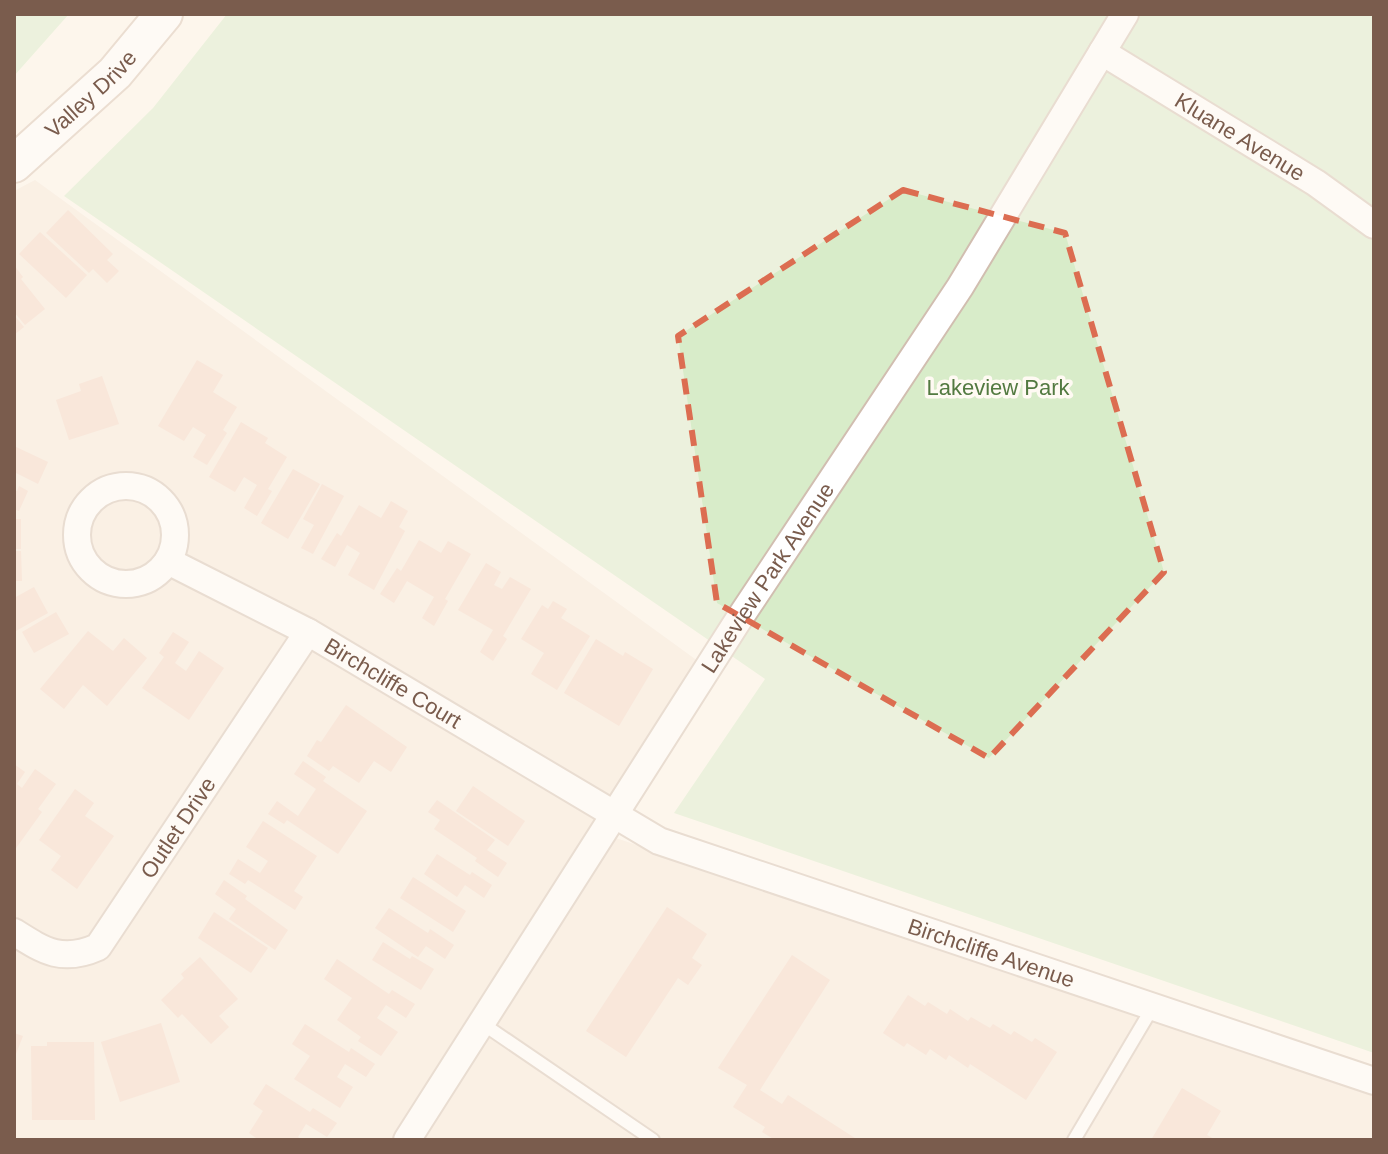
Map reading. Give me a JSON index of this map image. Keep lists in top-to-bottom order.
{
  "streets": {
    "street": [
      "Valley Drive",
      "Kluane Avenue",
      "Lakeview Park Avenue",
      "Birchcliffe Court",
      "Outlet Drive",
      "Birchcliffe Avenue"
    ]
  },
  "crossings": [
    ["Kluane Avenue", "Lakeview Park Avenue"],
    ["Lakeview Park Avenue", "Birchcliffe Court"],
    ["Lakeview Park Avenue", "Birchcliffe Avenue"],
    ["Birchcliffe Court", "Outlet Drive"],
    ["Birchcliffe Court", "Birchcliffe Avenue"]
  ],
  "parks": ["Lakeview Park"]
}
